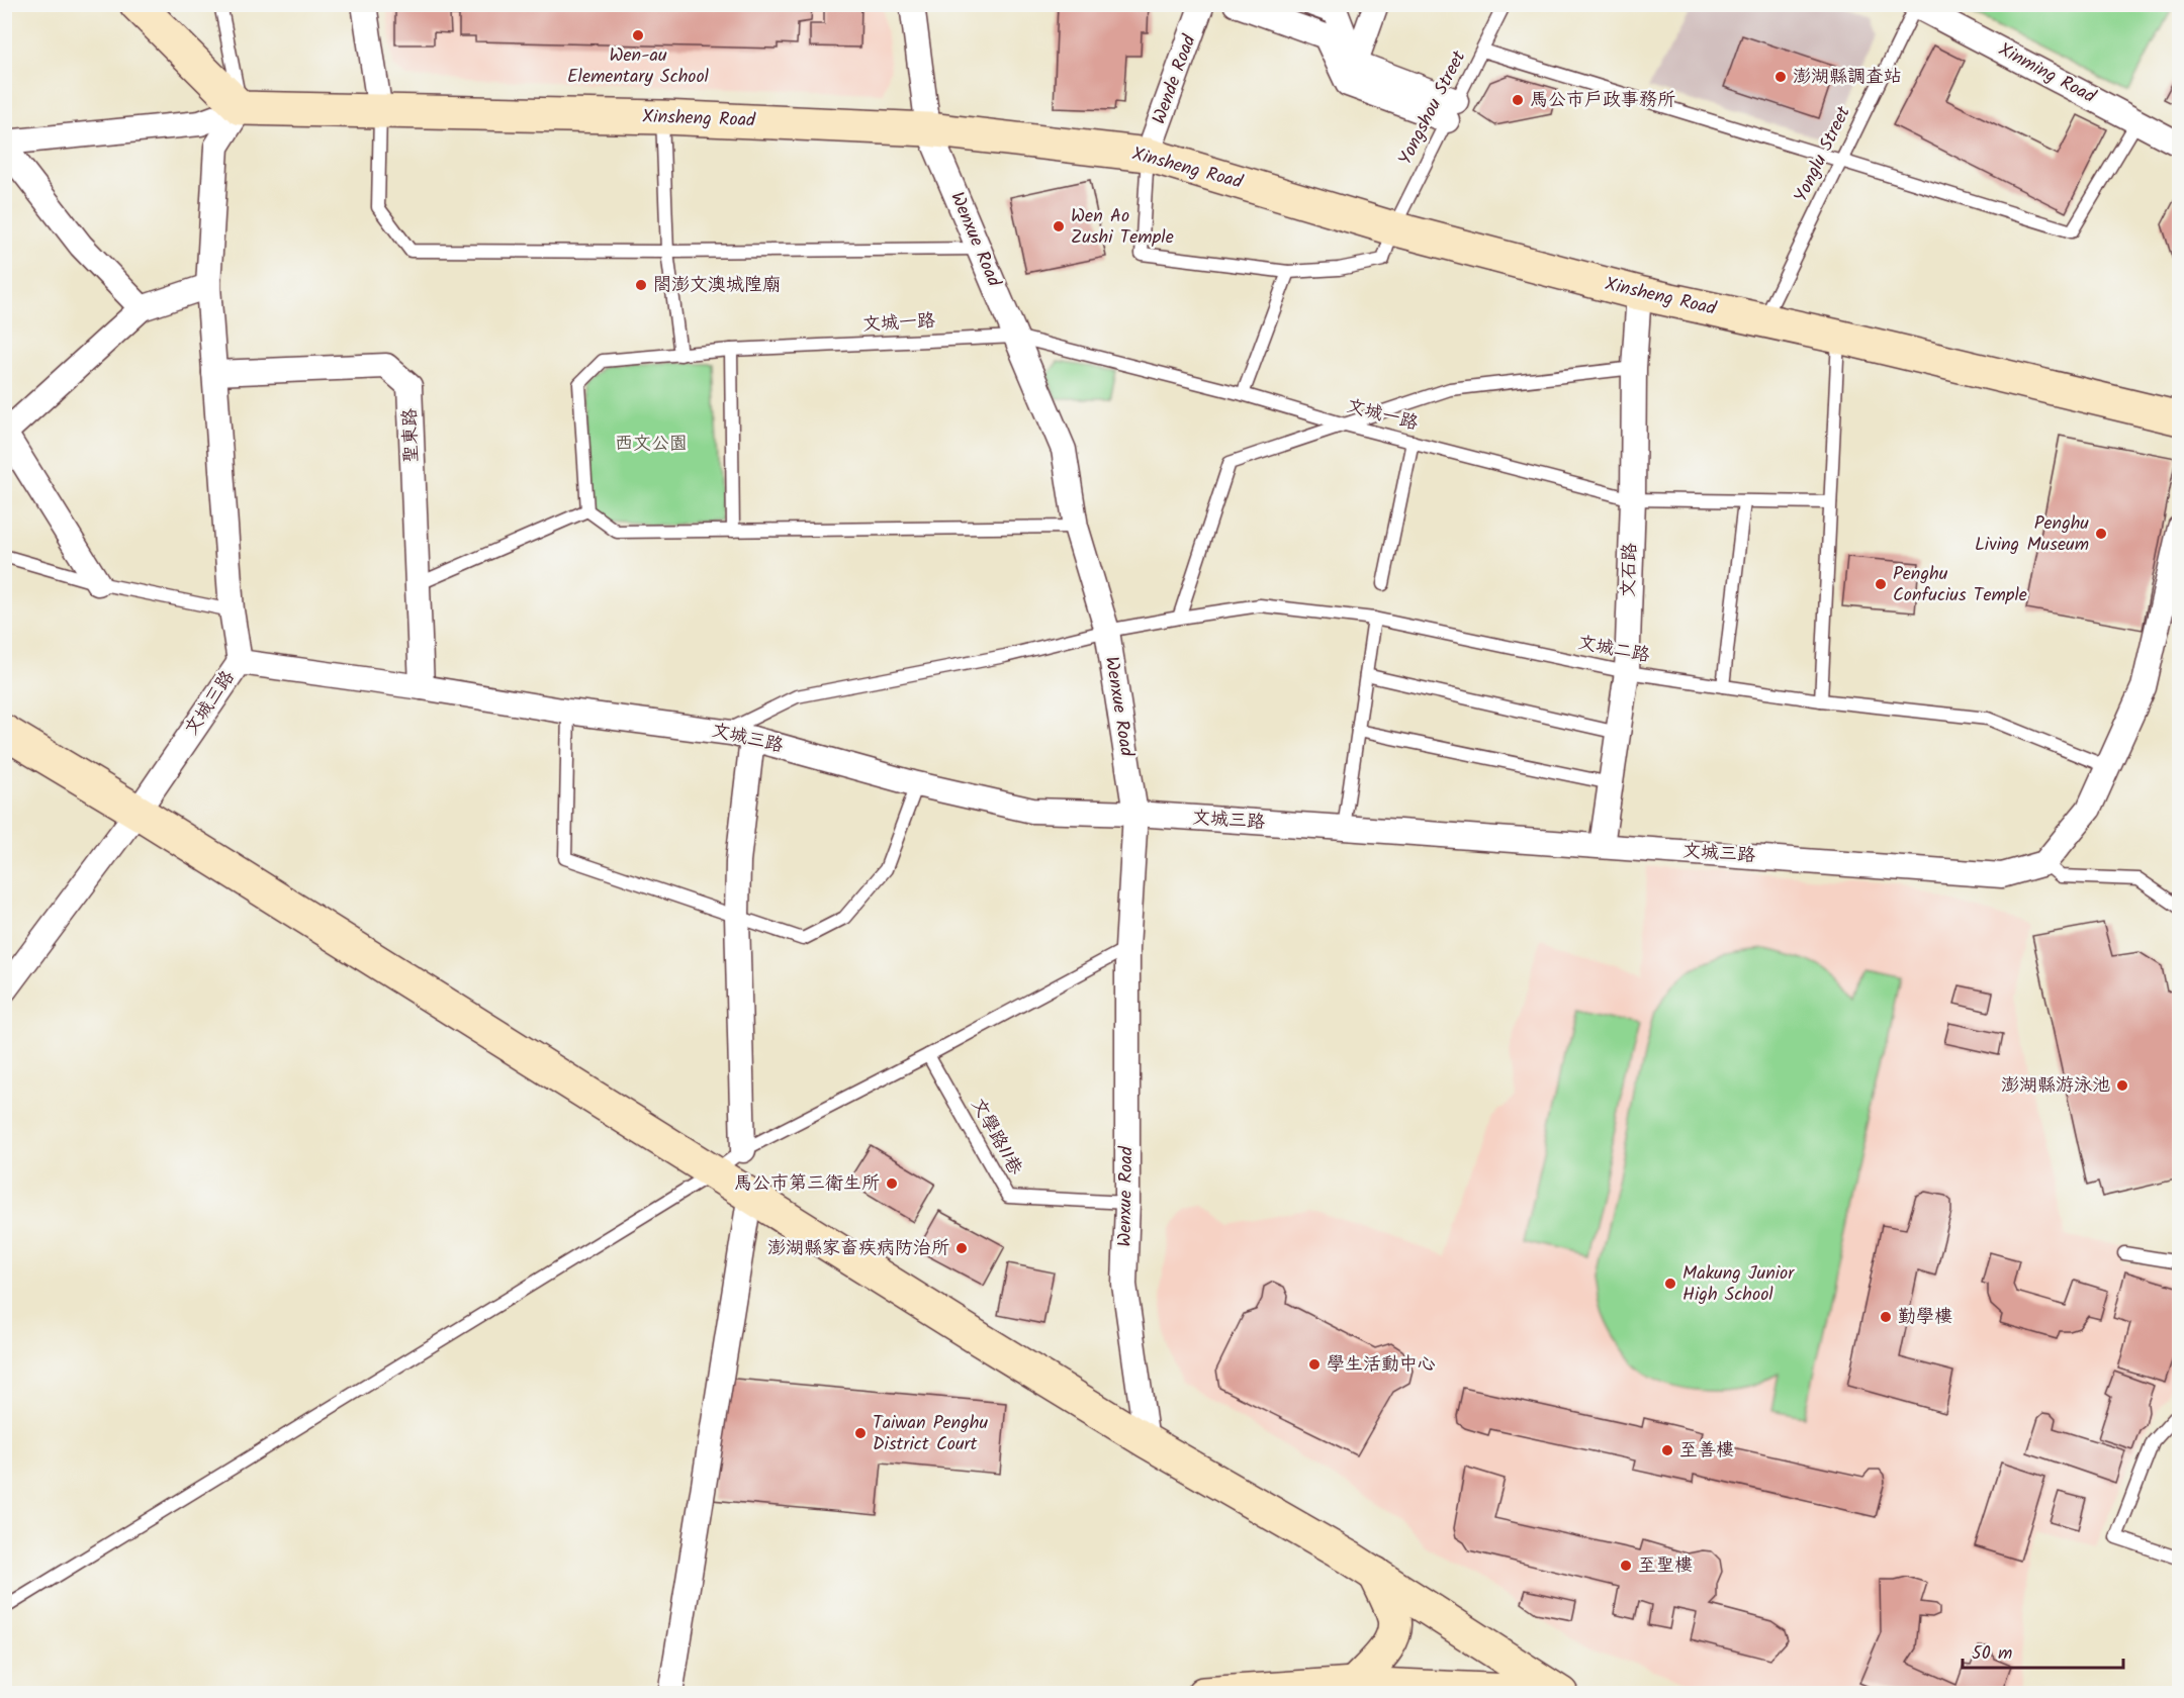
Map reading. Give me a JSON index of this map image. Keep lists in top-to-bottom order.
{
  "streets": {
    "main road": ["Xinsheng Road"],
    "street": [
      "Xinming Road",
      "Wende Road",
      "Wenxue Road",
      "聖東路",
      "文石路",
      "文城三路"
    ],
    "lane": [
      "Yongshou Street",
      "Yonglu Street",
      "文城一路",
      "文城二路",
      "文學路11巷"
    ]
  },
  "crossings": [
    ["Xinming Road", "Yonglu Street"],
    ["Wende Road", "Xinsheng Road"],
    ["Yongshou Street", "Xinsheng Road"],
    ["Xinsheng Road", "Yonglu Street"],
    ["Xinsheng Road", "Wenxue Road"],
    ["Xinsheng Road", "文石路"],
    ["Wenxue Road", "文城一路"],
    ["Wenxue Road", "文城二路"],
    ["Wenxue Road", "文城三路"],
    ["Wenxue Road", "文學路11巷"],
    ["文城一路", "文石路"],
    ["聖東路", "文城三路"],
    ["文石路", "文城二路"],
    ["文石路", "文城三路"],
    ["文城二路", "文城三路"]
  ],
  "parks": ["西文公園"],
  "places": [
    "Wen-au Elementary School",
    "澎湖縣調查站",
    "馬公市戶政事務所",
    "Wen Ao Zushi Temple",
    "閤澎文澳城隍廟",
    "Penghu Living Museum",
    "Penghu Confucius Temple",
    "澎湖縣游泳池",
    "馬公市第三衛生所",
    "澎湖縣家畜疾病防治所",
    "Makung Junior High School",
    "勤學樓",
    "學生活動中心",
    "Taiwan Penghu District Court",
    "至善樓",
    "至聖樓"
  ],
  "scale_bar": "50 m"
}
